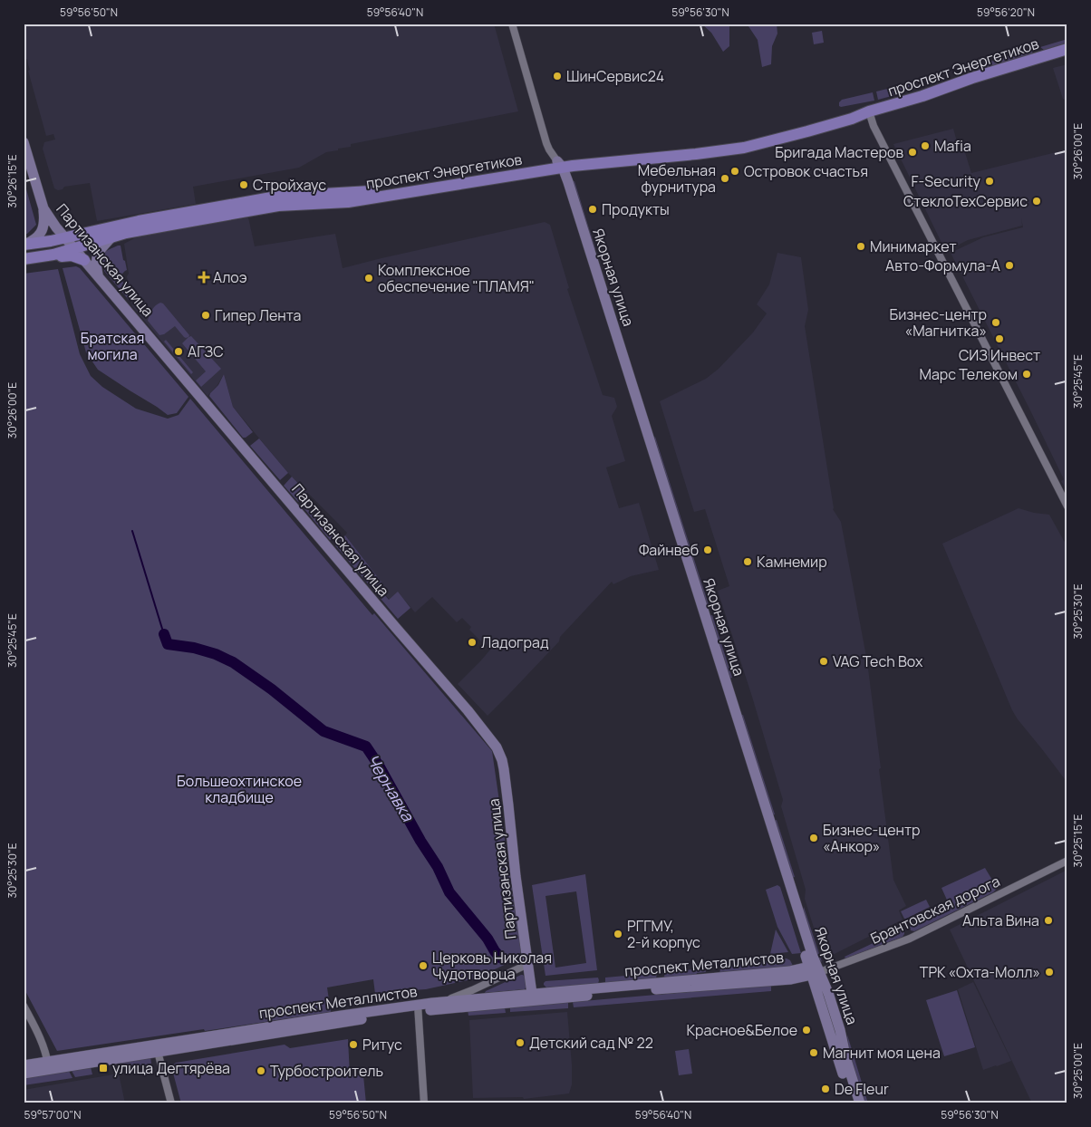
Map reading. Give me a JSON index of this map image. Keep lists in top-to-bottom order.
{
  "streets": {
    "main road": ["проспект Энергетиков"],
    "street": [
      "Партизанская улица",
      "Якорная улица",
      "Брантовская дорога",
      "проспект Металлистов"
    ]
  },
  "crossings": [
    ["проспект Энергетиков", "Партизанская улица"],
    ["проспект Энергетиков", "Якорная улица"],
    ["Партизанская улица", "проспект Металлистов"],
    ["Якорная улица", "Брантовская дорога"],
    ["Якорная улица", "проспект Металлистов"],
    ["Брантовская дорога", "проспект Металлистов"]
  ],
  "water": ["Чернавка"],
  "parks": ["Братская могила", "Большеохтинское кладбище"],
  "places": {
    "other": [
      "ШинCервис24",
      "Mafia",
      "Бригада Мастеров",
      "Островок счастья",
      "Мебельная фурнитура",
      "F-Security",
      "Стройхаус",
      "СтеклоТехСервис",
      "Продукты",
      "Минимаркет",
      "Авто-Формула-А",
      "Комплексное обеспечение \"ПЛАМЯ\"",
      "Гипер Лента",
      "Бизнес-центр «Магнитка»",
      "СИЗ Инвест",
      "АГЗС",
      "Марс Телеком",
      "Файнвеб",
      "Камнемир",
      "Ладоград",
      "VAG Tech Box",
      "Бизнес-центр «Анкор»",
      "Альта Вина",
      "РГГМУ, 2-й корпус",
      "Церковь Николая Чудотворца",
      "ТРК «Охта-Молл»",
      "Красное&Белое",
      "Детский сад № 22",
      "Ритус",
      "Магнит моя цена",
      "Турбостроитель",
      "De Fleur"
    ],
    "health": ["Алоэ"],
    "transit": ["улица Дегтярёва"]
  },
  "coordinates": [
    "59°56'50\"N",
    "59°56'40\"N",
    "59°56'30\"N",
    "59°56'20\"N",
    "30°26'00\"E",
    "30°26'15\"E",
    "30°25'45\"E",
    "30°25'30\"E",
    "30°25'15\"E",
    "30°25'00\"E",
    "59°57'00\"N"
  ]
}
